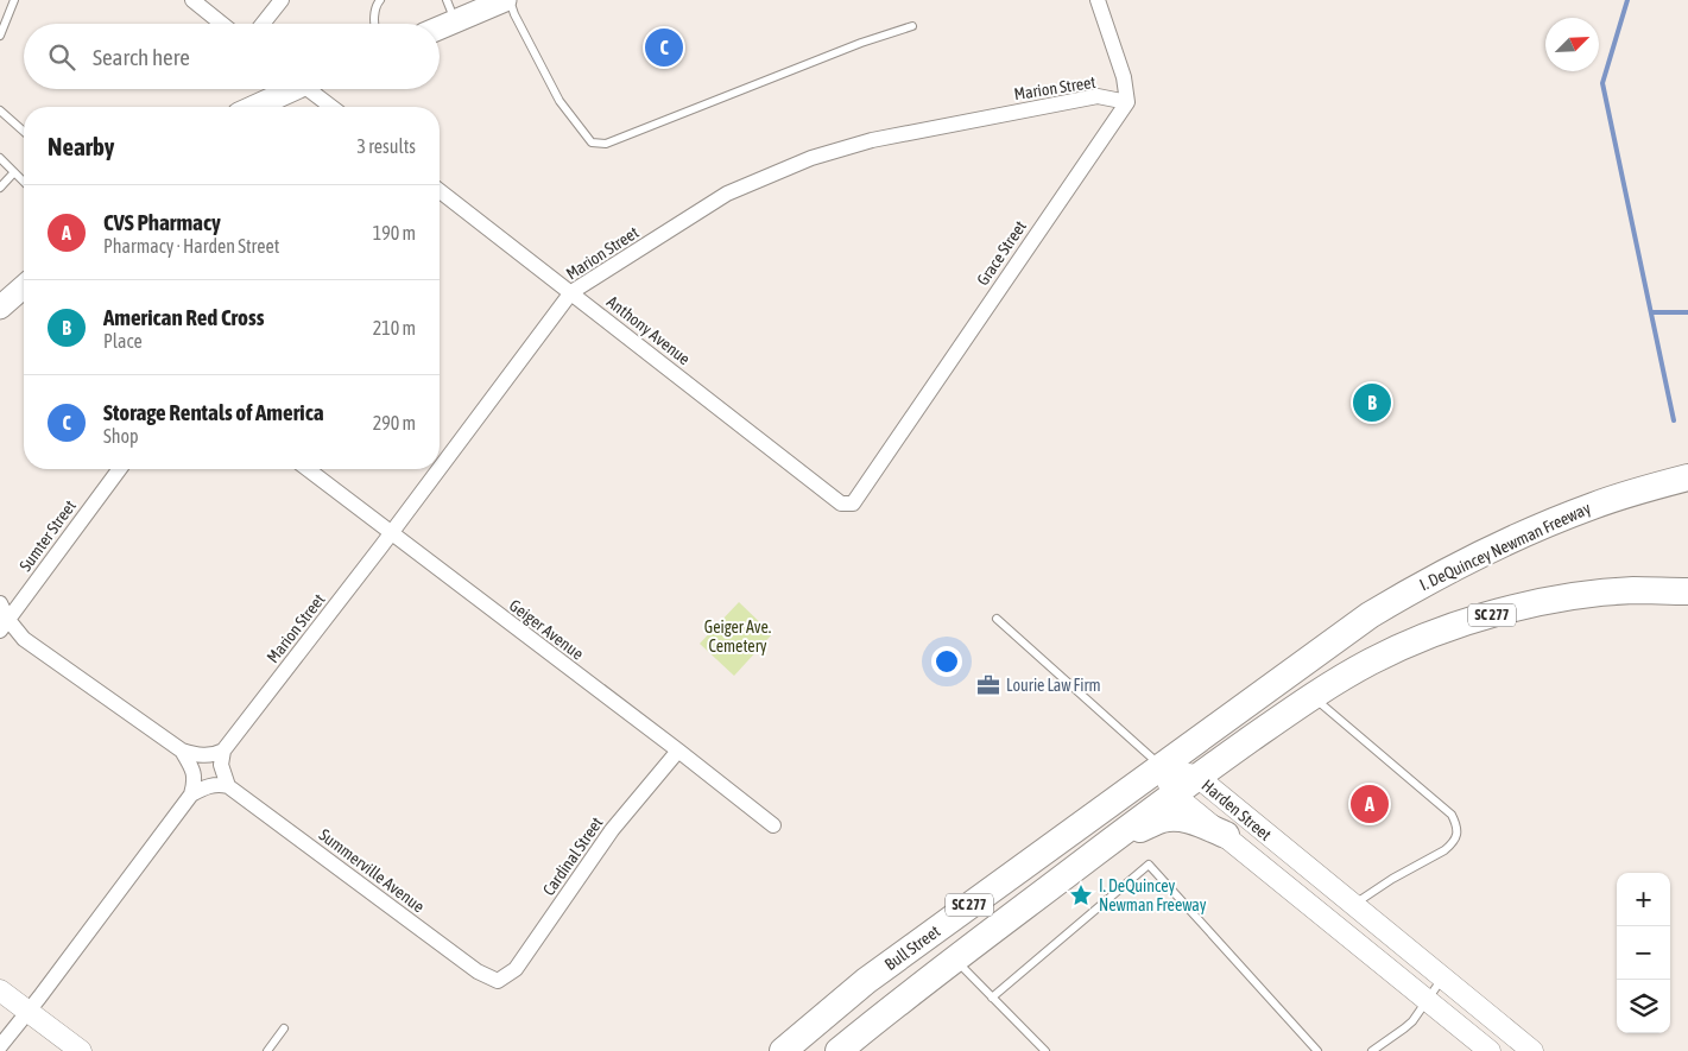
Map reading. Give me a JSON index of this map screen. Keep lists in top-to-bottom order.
{
  "streets": {
    "highway": ["I. DeQuincey Newman Freeway", "SC 277", "Bull Street"],
    "main road": ["Harden Street"],
    "street": [
      "Marion Street",
      "Grace Street",
      "Anthony Avenue",
      "Sumter Street",
      "Geiger Avenue",
      "Cardinal Street",
      "Summerville Avenue"
    ]
  },
  "crossings": [
    ["Marion Street", "Grace Street"],
    ["Marion Street", "Anthony Avenue"],
    ["Marion Street", "Geiger Avenue"],
    ["Grace Street", "Anthony Avenue"],
    ["I. DeQuincey Newman Freeway", "Harden Street"],
    ["I. DeQuincey Newman Freeway", "Bull Street"],
    ["SC 277", "Harden Street"],
    ["Geiger Avenue", "Cardinal Street"],
    ["Harden Street", "Bull Street"],
    ["Cardinal Street", "Summerville Avenue"]
  ],
  "parks": ["Geiger Ave. Cemetery"],
  "places": {
    "office": ["Lourie Law Firm"],
    "place": ["I. DeQuincey Newman Freeway"]
  },
  "north": "top right",
  "page": {
    "search": "Search here",
    "pins": ["C", "B", "A"],
    "heading": ["Nearby", "3 results"],
    "list": [
      {
        "mark": "A",
        "name": "CVS Pharmacy",
        "note": "Pharmacy · Harden Street",
        "value": "190 m"
      },
      {
        "mark": "B",
        "name": "American Red Cross",
        "note": "Place",
        "value": "210 m"
      },
      {
        "mark": "C",
        "name": "Storage Rentals of America",
        "note": "Shop",
        "value": "290 m"
      }
    ],
    "map_buttons": ["+", "−"]
  }
}
